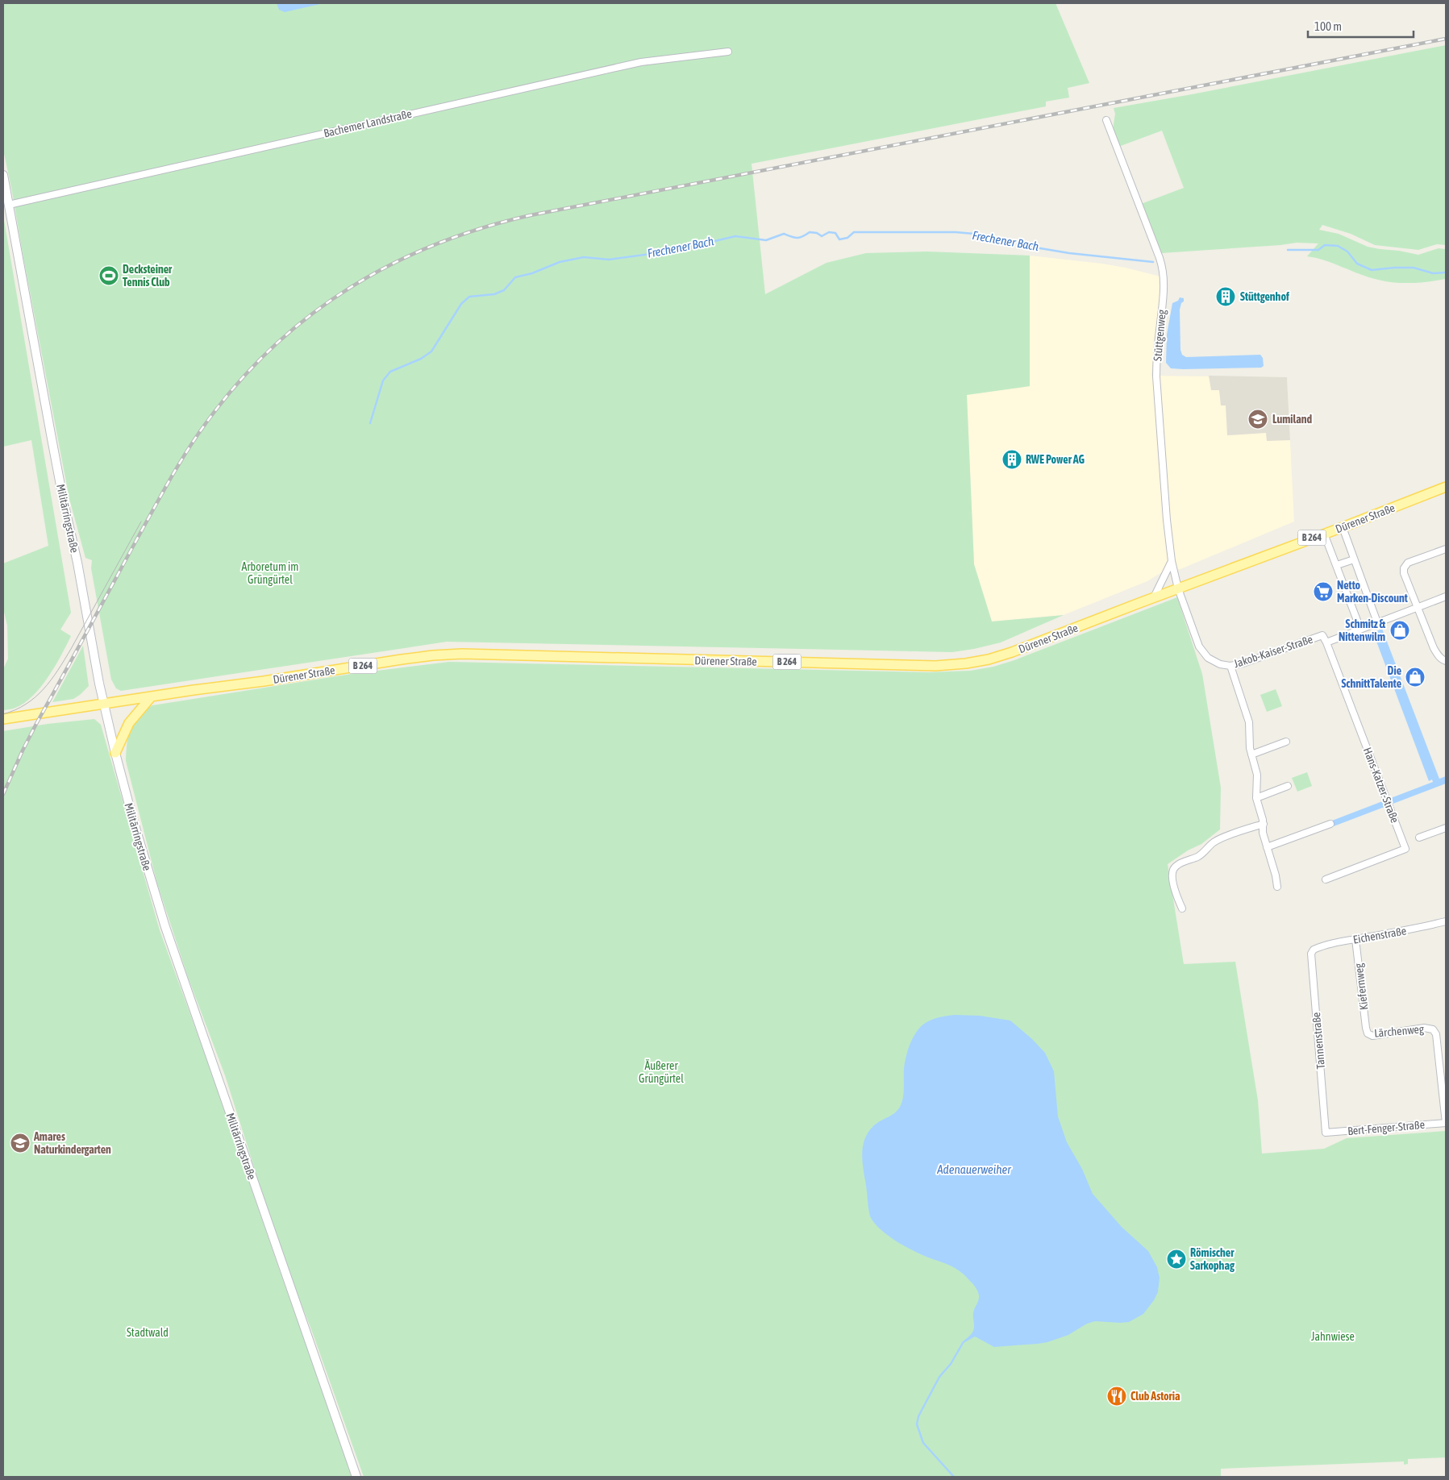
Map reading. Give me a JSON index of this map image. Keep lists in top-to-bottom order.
{
  "streets": {
    "main road": ["Militärringstraße", "Dürener Straße", "B 264"],
    "street": [
      "Bachemer Landstraße",
      "Stüttgenweg",
      "Jakob-Kaiser-Straße",
      "Hans-Katzer-Straße",
      "Eichenstraße",
      "Kiefernweg",
      "Lärchenweg",
      "Tannenstraße",
      "Bert-Fenger-Straße"
    ]
  },
  "crossings": [
    ["Bachemer Landstraße", "Militärringstraße"],
    ["Stüttgenweg", "Dürener Straße"],
    ["Stüttgenweg", "Jakob-Kaiser-Straße"],
    ["Militärringstraße", "Dürener Straße"],
    ["Dürener Straße", "Jakob-Kaiser-Straße"],
    ["Jakob-Kaiser-Straße", "Hans-Katzer-Straße"],
    ["Eichenstraße", "Kiefernweg"],
    ["Eichenstraße", "Tannenstraße"],
    ["Kiefernweg", "Lärchenweg"],
    ["Lärchenweg", "Bert-Fenger-Straße"],
    ["Tannenstraße", "Bert-Fenger-Straße"]
  ],
  "water": ["Frechener Bach", "Adenauerweiher"],
  "parks": [
    "Arboretum im Grüngürtel",
    "Äußerer Grüngürtel",
    "Stadtwald",
    "Jahnwiese"
  ],
  "places": {
    "sports": ["Decksteiner Tennis Club"],
    "building": ["Stüttgenhof", "RWE Power AG"],
    "school or university": ["Lumiland", "Amares Naturkindergarten"],
    "supermarket": ["Netto Marken-Discount"],
    "shop": ["Schmitz & Nittenwilm", "Die SchnittTalente"],
    "place": ["Römischer Sarkophag"],
    "restaurant": ["Club Astoria"]
  },
  "scale_bar": "100 m"
}
